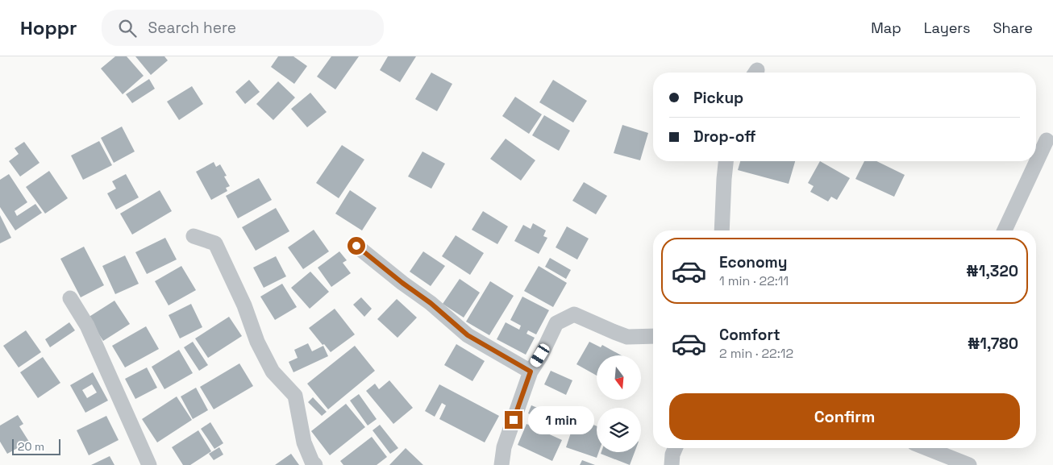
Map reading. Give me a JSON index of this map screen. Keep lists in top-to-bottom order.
{
  "scale_bar": "20 m",
  "north": "bottom",
  "page": {
    "header": "Hoppr",
    "search": "Search here",
    "nav": ["Map", "Layers", "Share"],
    "banner": ["Pickup", "Drop-off"],
    "list": [
      {
        "name": "Economy",
        "note": "1 min · 22:11",
        "value": "₦1,320"
      },
      {
        "name": "Comfort",
        "note": "2 min · 22:12",
        "value": "₦1,780"
      }
    ],
    "buttons": "Confirm",
    "bubble": "1 min",
    "scale": "20 m"
  }
}
